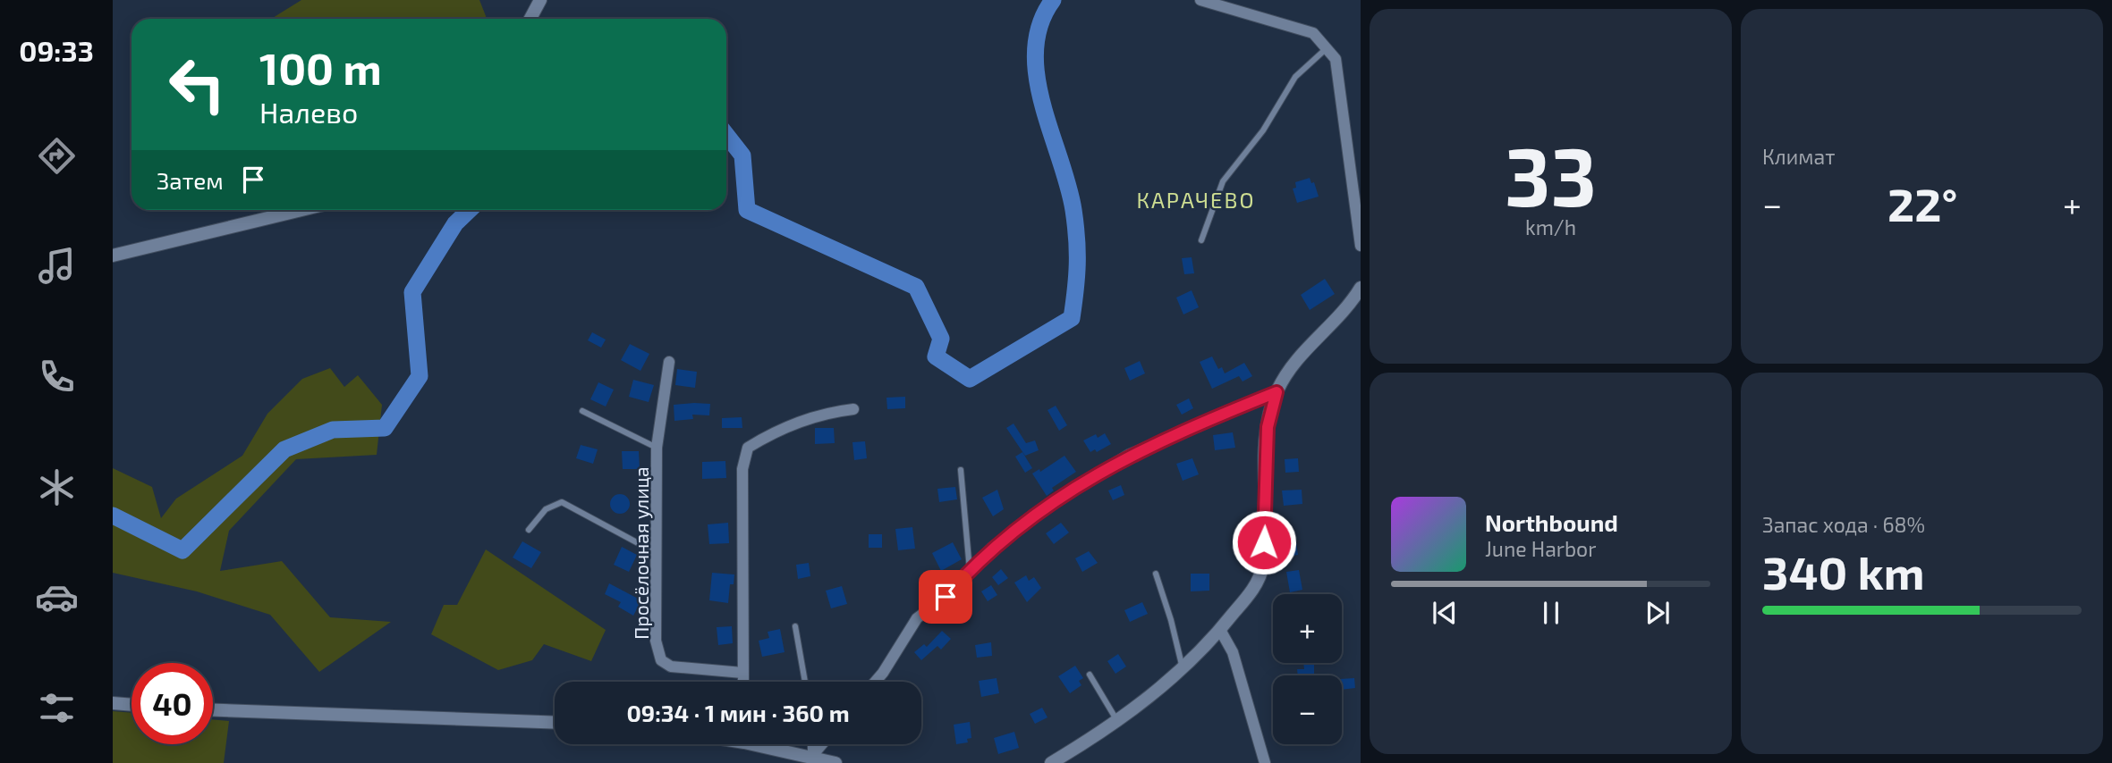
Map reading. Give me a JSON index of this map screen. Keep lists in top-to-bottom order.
{
  "streets": {
    "street": ["Просёлочная улица"]
  },
  "districts": ["КАРАЧЕВО"],
  "page": {
    "tabs": "09:33",
    "tile": [
      ["33", "km/h"],
      "Климат",
      ["Запас хода · 68%", "340 km"]
    ],
    "turn": ["100 m", "Налево"],
    "then": "Затем",
    "heat": ["−", "22°", "+"],
    "song": ["Northbound", "June Harbor"],
    "map_buttons": ["+", "−"],
    "limit": "40",
    "trip": "09:34 · 1 мин · 360 m"
  }
}
